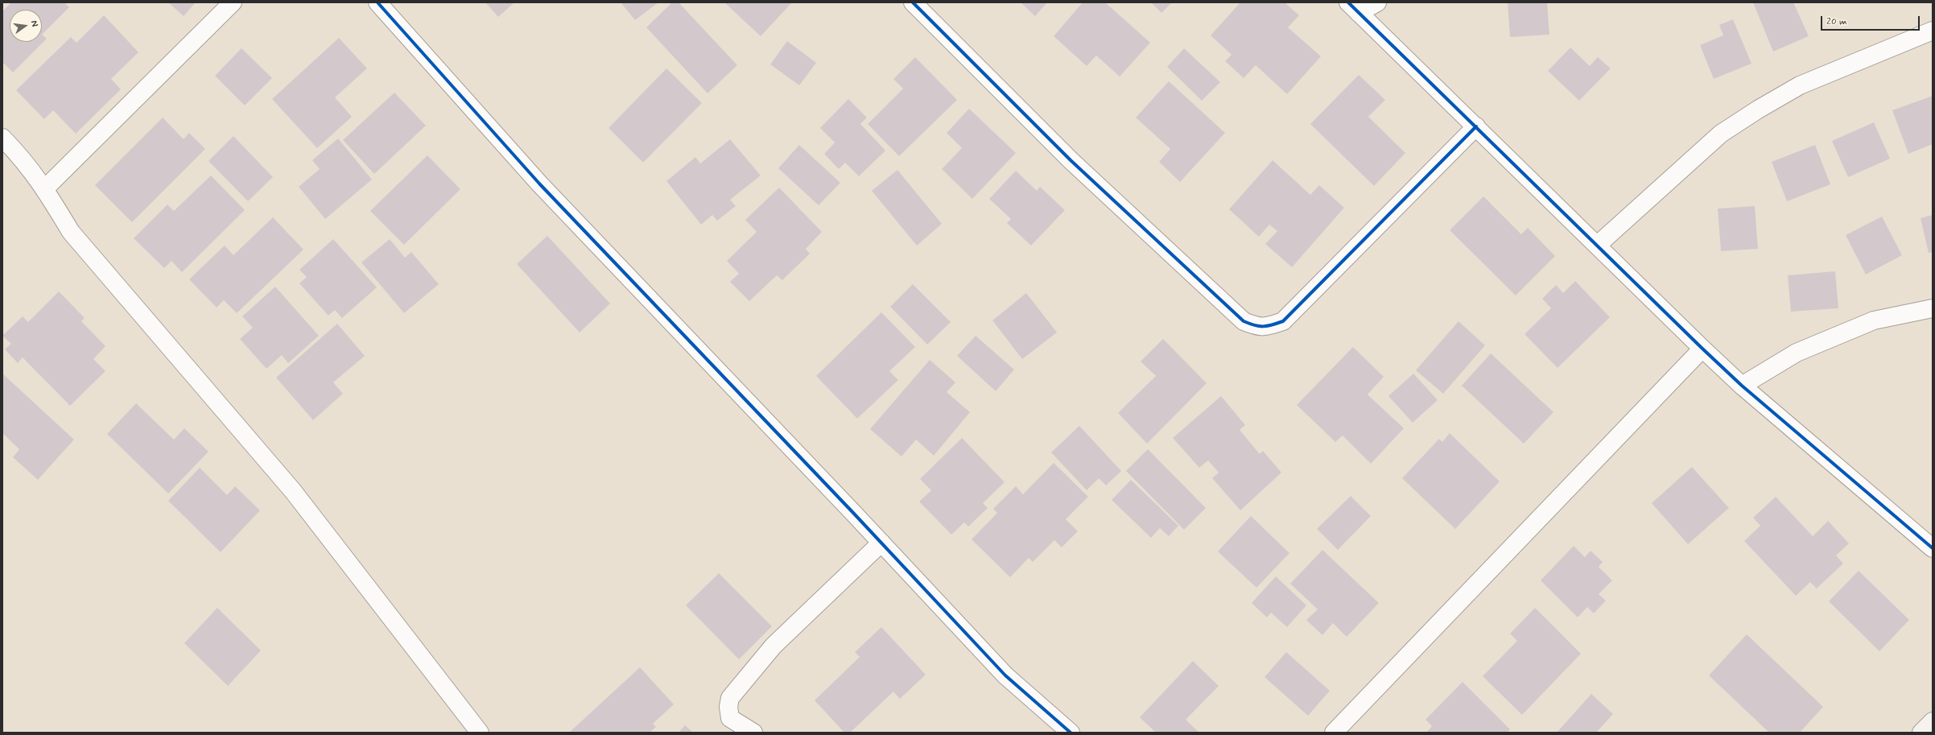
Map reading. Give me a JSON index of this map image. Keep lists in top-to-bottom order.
{
  "scale_bar": "20 m",
  "north": "right"
}
